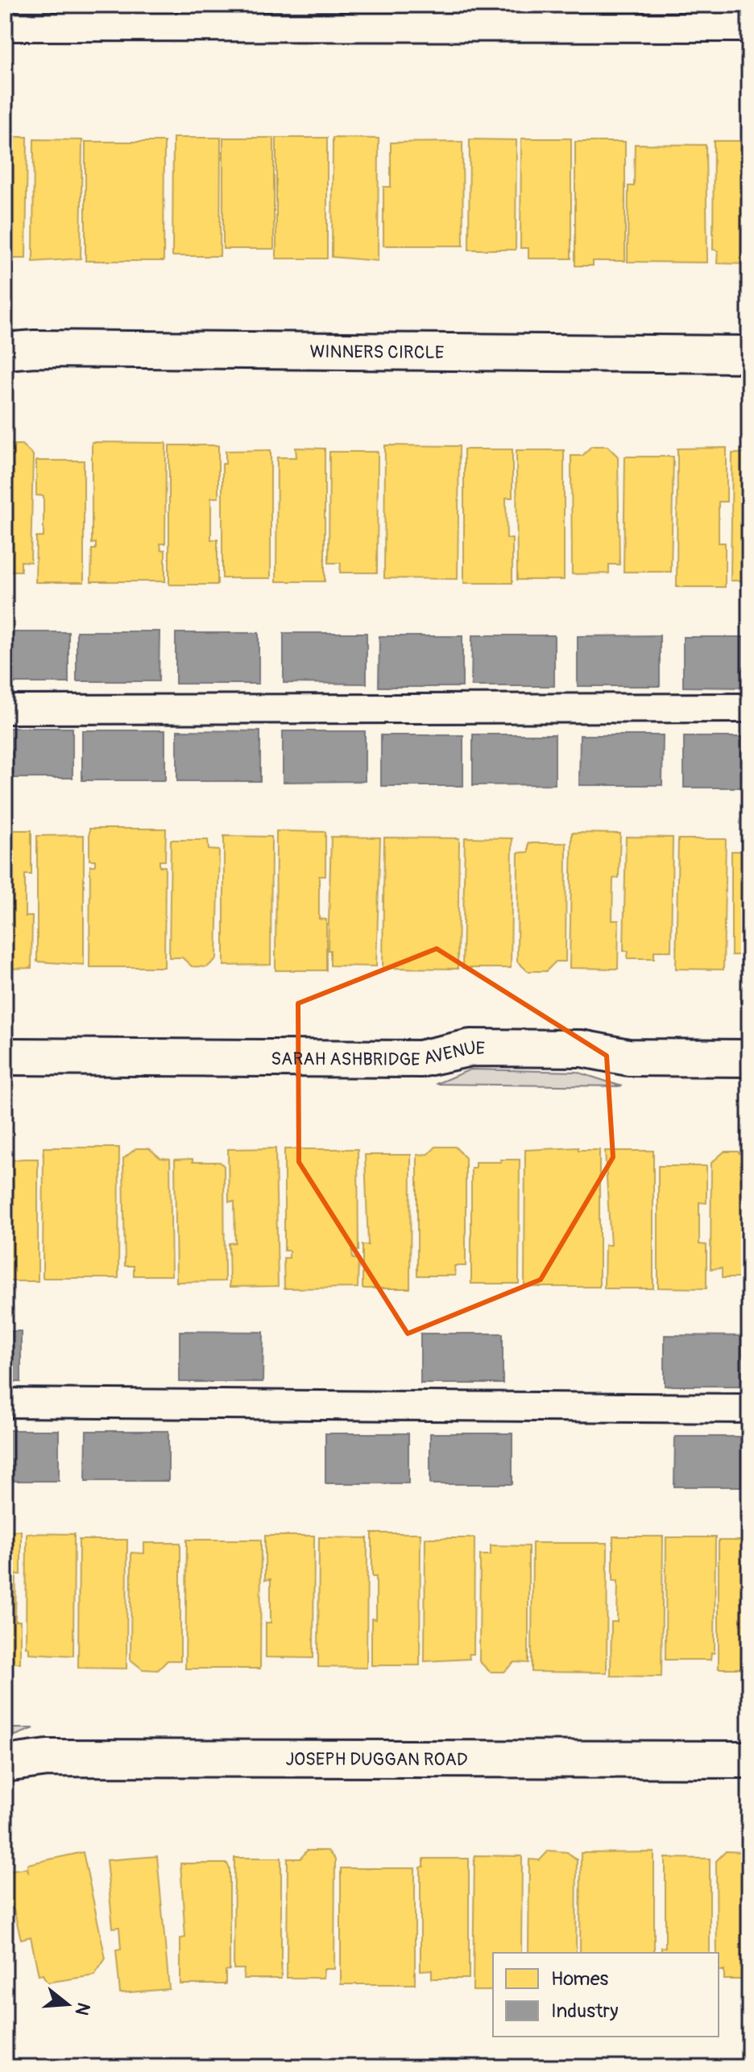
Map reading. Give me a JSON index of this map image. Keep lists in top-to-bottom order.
{
  "streets": {
    "street": ["WINNERS CIRCLE", "SARAH ASHBRIDGE AVENUE", "JOSEPH DUGGAN ROAD"]
  },
  "legend": ["Homes", "Industry"],
  "north": "right"
}
